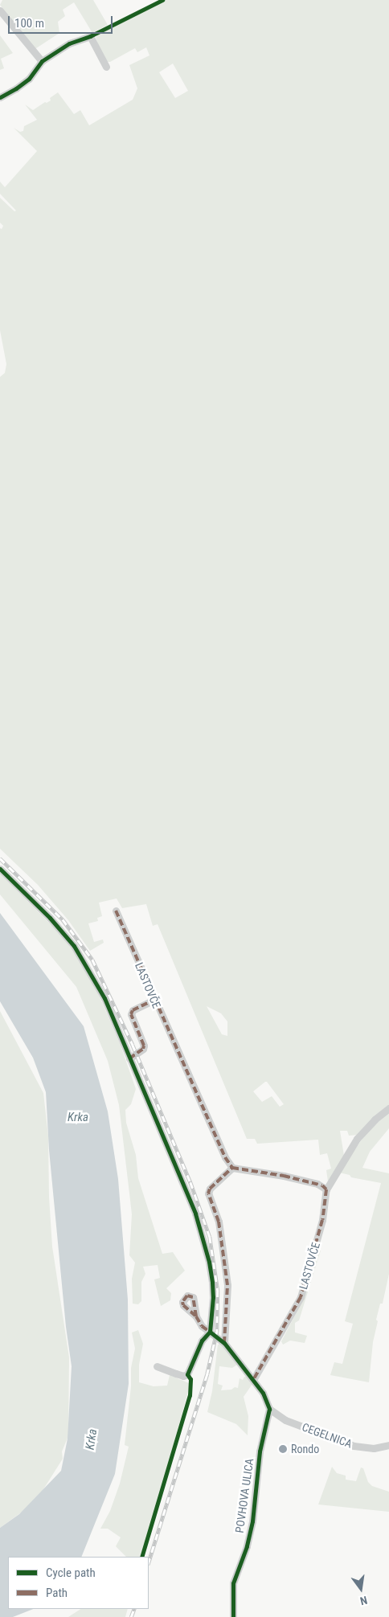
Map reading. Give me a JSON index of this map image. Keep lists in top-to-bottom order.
{
  "streets": {
    "street": ["LASTOVČE", "CEGELNICA", "POVHOVA ULICA"]
  },
  "crossings": [
    ["CEGELNICA", "POVHOVA ULICA"]
  ],
  "water": ["Krka"],
  "places": ["Rondo"],
  "legend": ["Cycle path", "Path"],
  "scale_bar": "100 m",
  "north": "bottom"
}
